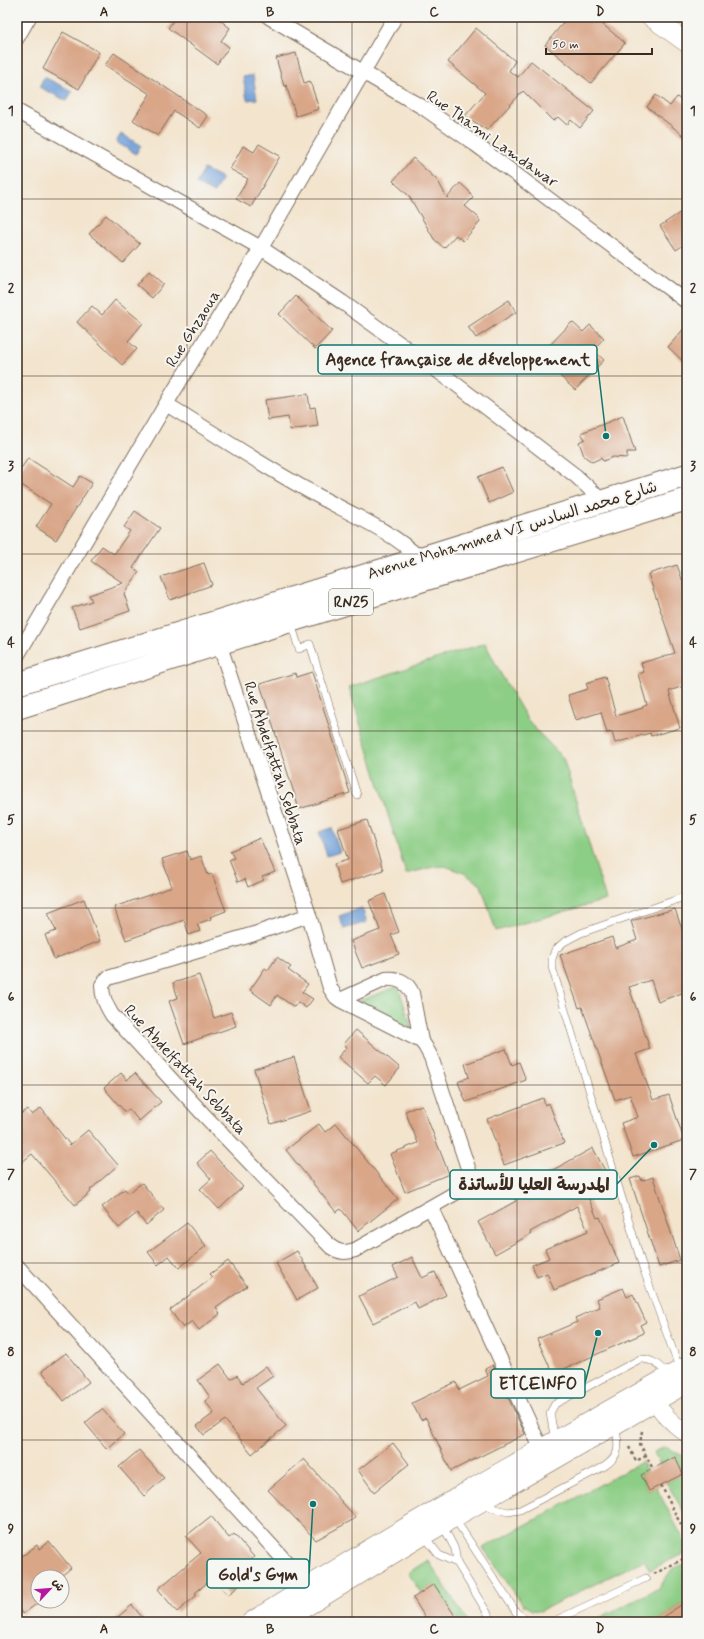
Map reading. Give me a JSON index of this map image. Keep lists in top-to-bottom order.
{
  "streets": {
    "main road": ["Avenue Mohammed VI شارع محمد السادس", "RN25"],
    "street": ["Rue Thami Lamdawar", "Rue Ghzaoua", "Rue Abdelfattah Sebbata"]
  },
  "crossings": [
    ["Rue Thami Lamdawar", "Rue Ghzaoua"],
    ["Avenue Mohammed VI شارع محمد السادس", "Rue Abdelfattah Sebbata"]
  ],
  "places": [
    "Agence française de développement",
    "المدرسة العليا للأساتذة",
    "ETCEINFO",
    "Gold's Gym"
  ],
  "scale_bar": "50 m",
  "north": "top right",
  "grid": {
    "columns": [
      "A",
      "B",
      "C",
      "D"
    ],
    "rows": [
      "1",
      "2",
      "3",
      "4",
      "5",
      "6",
      "7",
      "8",
      "9"
    ]
  }
}
